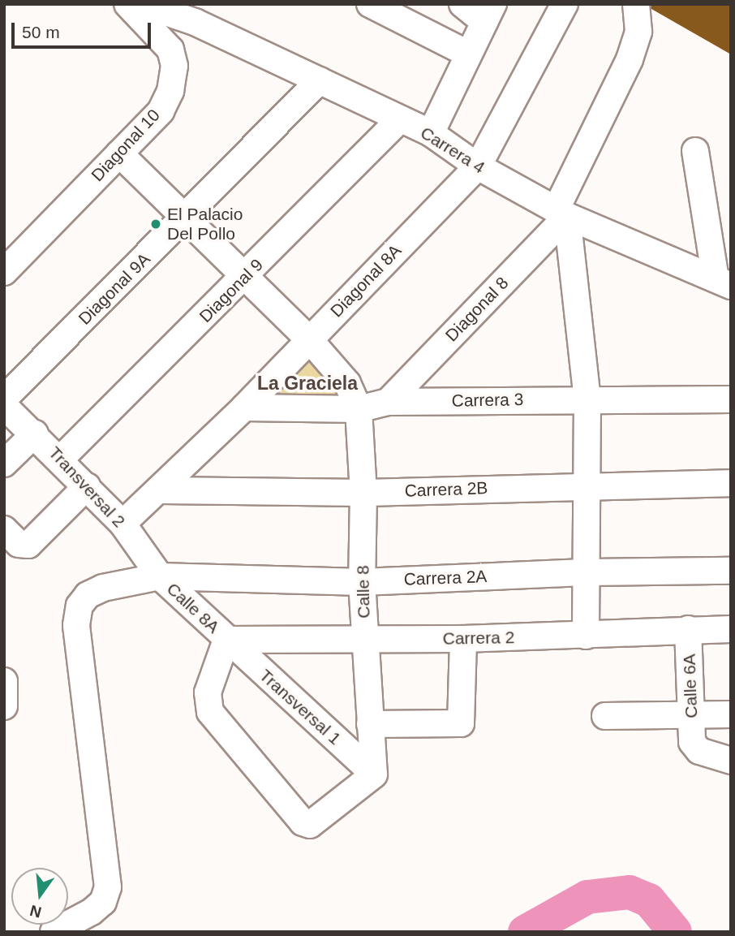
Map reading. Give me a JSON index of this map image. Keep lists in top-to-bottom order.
{
  "streets": {
    "street": [
      "Diagonal 10",
      "Carrera 4",
      "Diagonal 8A",
      "Diagonal 9A",
      "Diagonal 9",
      "Diagonal 8",
      "Carrera 3",
      "Transversal 2",
      "Carrera 2B",
      "Carrera 2A",
      "Calle 8",
      "Calle 8A",
      "Carrera 2",
      "Calle 6A",
      "Transversal 1"
    ]
  },
  "crossings": [
    ["Carrera 4", "Diagonal 8A"],
    ["Carrera 4", "Diagonal 9A"],
    ["Carrera 4", "Diagonal 9"],
    ["Carrera 4", "Diagonal 8"],
    ["Diagonal 8A", "Carrera 3"],
    ["Diagonal 8A", "Transversal 2"],
    ["Diagonal 8A", "Carrera 2B"],
    ["Diagonal 9", "Transversal 2"],
    ["Diagonal 8", "Carrera 3"],
    ["Carrera 3", "Calle 8"],
    ["Transversal 2", "Carrera 2A"],
    ["Transversal 2", "Calle 8A"],
    ["Carrera 2B", "Calle 8"],
    ["Carrera 2A", "Calle 8"],
    ["Carrera 2A", "Calle 8A"],
    ["Calle 8", "Carrera 2"],
    ["Calle 8", "Transversal 1"],
    ["Calle 8A", "Carrera 2"],
    ["Calle 8A", "Transversal 1"],
    ["Carrera 2", "Calle 6A"],
    ["Carrera 2", "Transversal 1"]
  ],
  "districts": ["La Graciela"],
  "places": ["El Palacio Del Pollo"],
  "scale_bar": "50 m",
  "north": "bottom"
}
